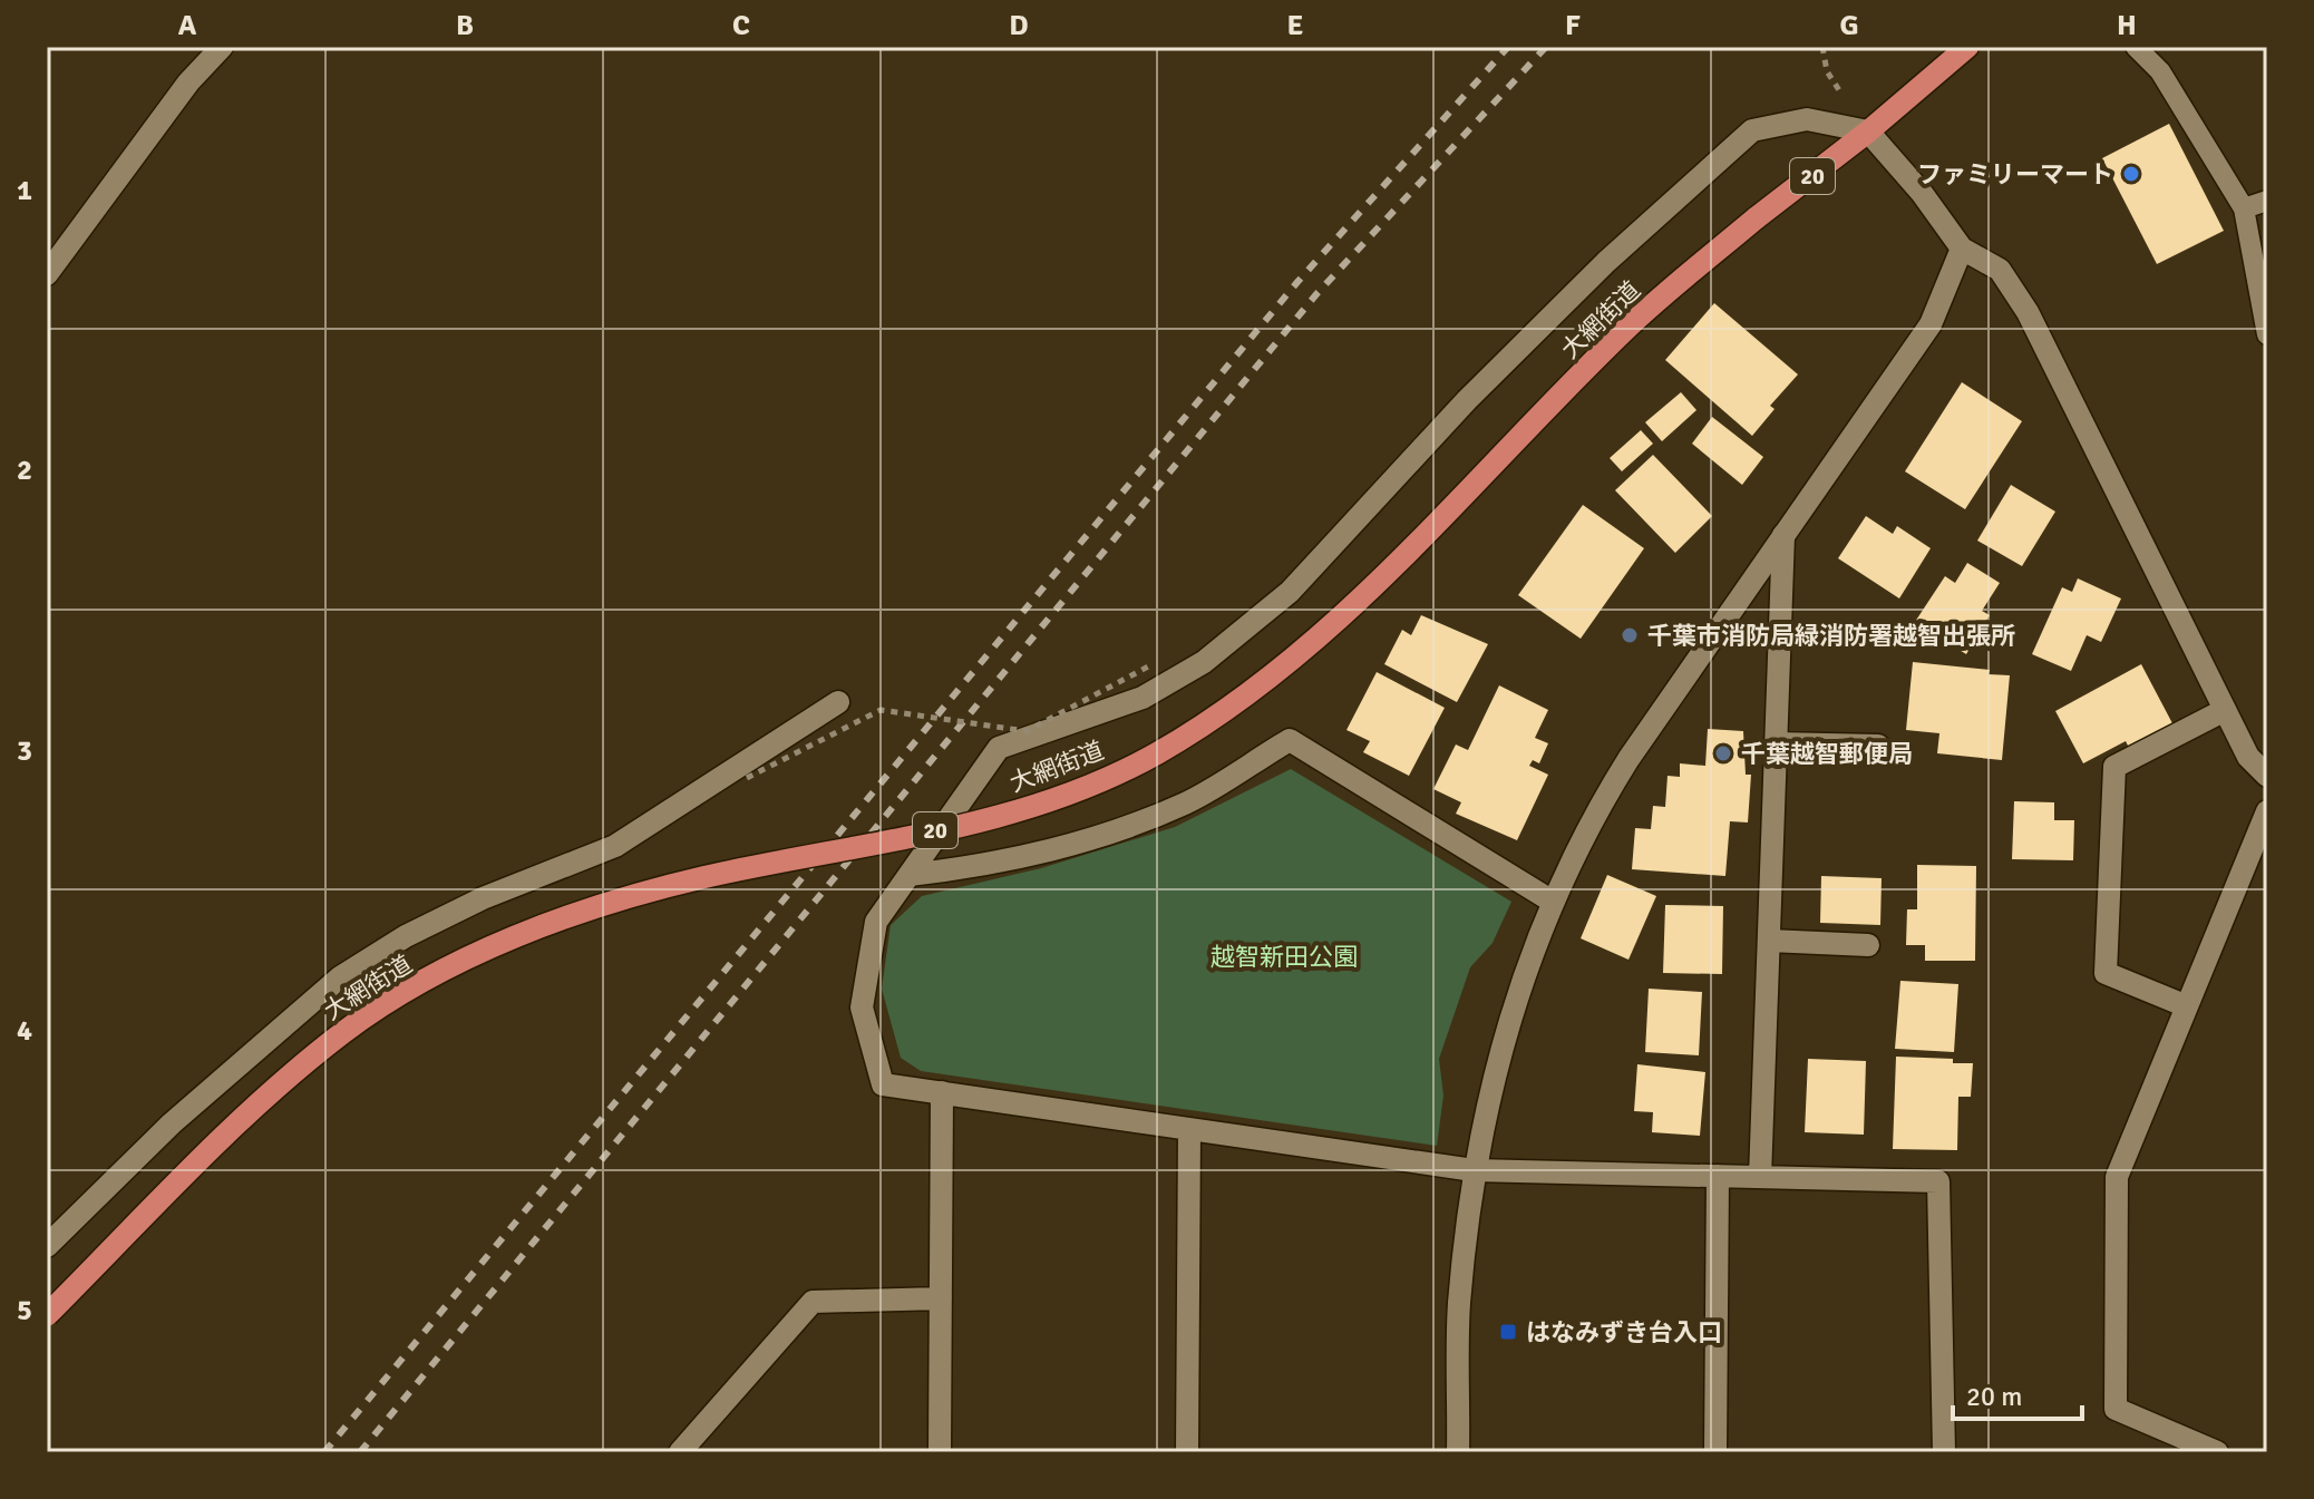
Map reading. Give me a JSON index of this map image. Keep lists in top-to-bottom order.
{
  "streets": {
    "main road": ["20", "大網街道"]
  },
  "parks": ["越智新田公園"],
  "places": {
    "other": ["ファミリーマート", "千葉市消防局緑消防署越智出張所", "千葉越智郵便局"],
    "transit": ["はなみずき台入口"]
  },
  "scale_bar": "20 m",
  "grid": {
    "columns": [
      "A",
      "B",
      "C",
      "D",
      "E",
      "F",
      "G",
      "H"
    ],
    "rows": [
      "1",
      "2",
      "3",
      "4",
      "5"
    ]
  }
}
